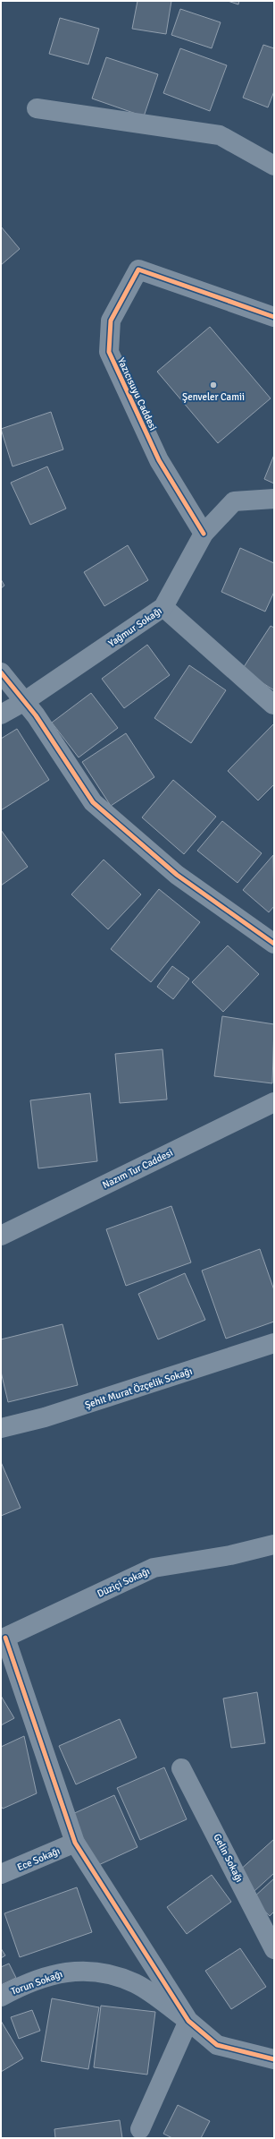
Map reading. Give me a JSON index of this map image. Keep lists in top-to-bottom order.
{
  "streets": {
    "street": [
      "Yazıcısuyu Caddesi",
      "Yağmur Sokağı",
      "Nazım Tur Caddesi",
      "Şehit Murat Özçelik Sokağı",
      "Düziçi Sokağı",
      "Gelin Sokağı",
      "Ece Sokağı",
      "Torun Sokağı"
    ]
  },
  "crossings": [
    ["Yazıcısuyu Caddesi", "Yağmur Sokağı"]
  ],
  "places": ["Şenveler Camii"]
}
